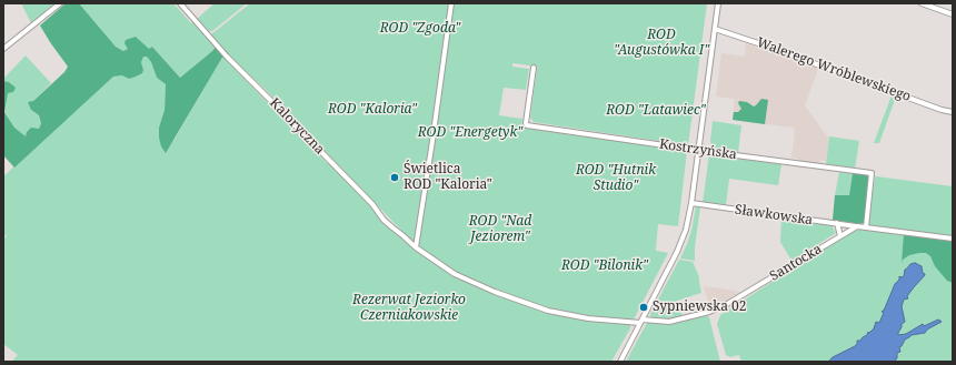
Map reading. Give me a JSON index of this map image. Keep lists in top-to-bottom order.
{
  "streets": {
    "street": [
      "Walerego Wróblewskiego",
      "Kaloryczna",
      "Kostrzyńska",
      "Sławkowska",
      "Santocka"
    ]
  },
  "crossings": [
    ["Kaloryczna", "Santocka"],
    ["Sławkowska", "Santocka"]
  ],
  "parks": [
    "ROD \"Zgoda\"",
    "ROD \"Augustówka I\"",
    "ROD \"Kaloria\"",
    "ROD \"Latawiec\"",
    "ROD \"Energetyk\"",
    "ROD \"Hutnik Studio\"",
    "ROD \"Nad Jeziorem\"",
    "ROD \"Bilonik\"",
    "Rezerwat Jeziorko Czerniakowskie"
  ],
  "places": ["Świetlica ROD \"Kaloria\"", "Sypniewska 02"]
}
